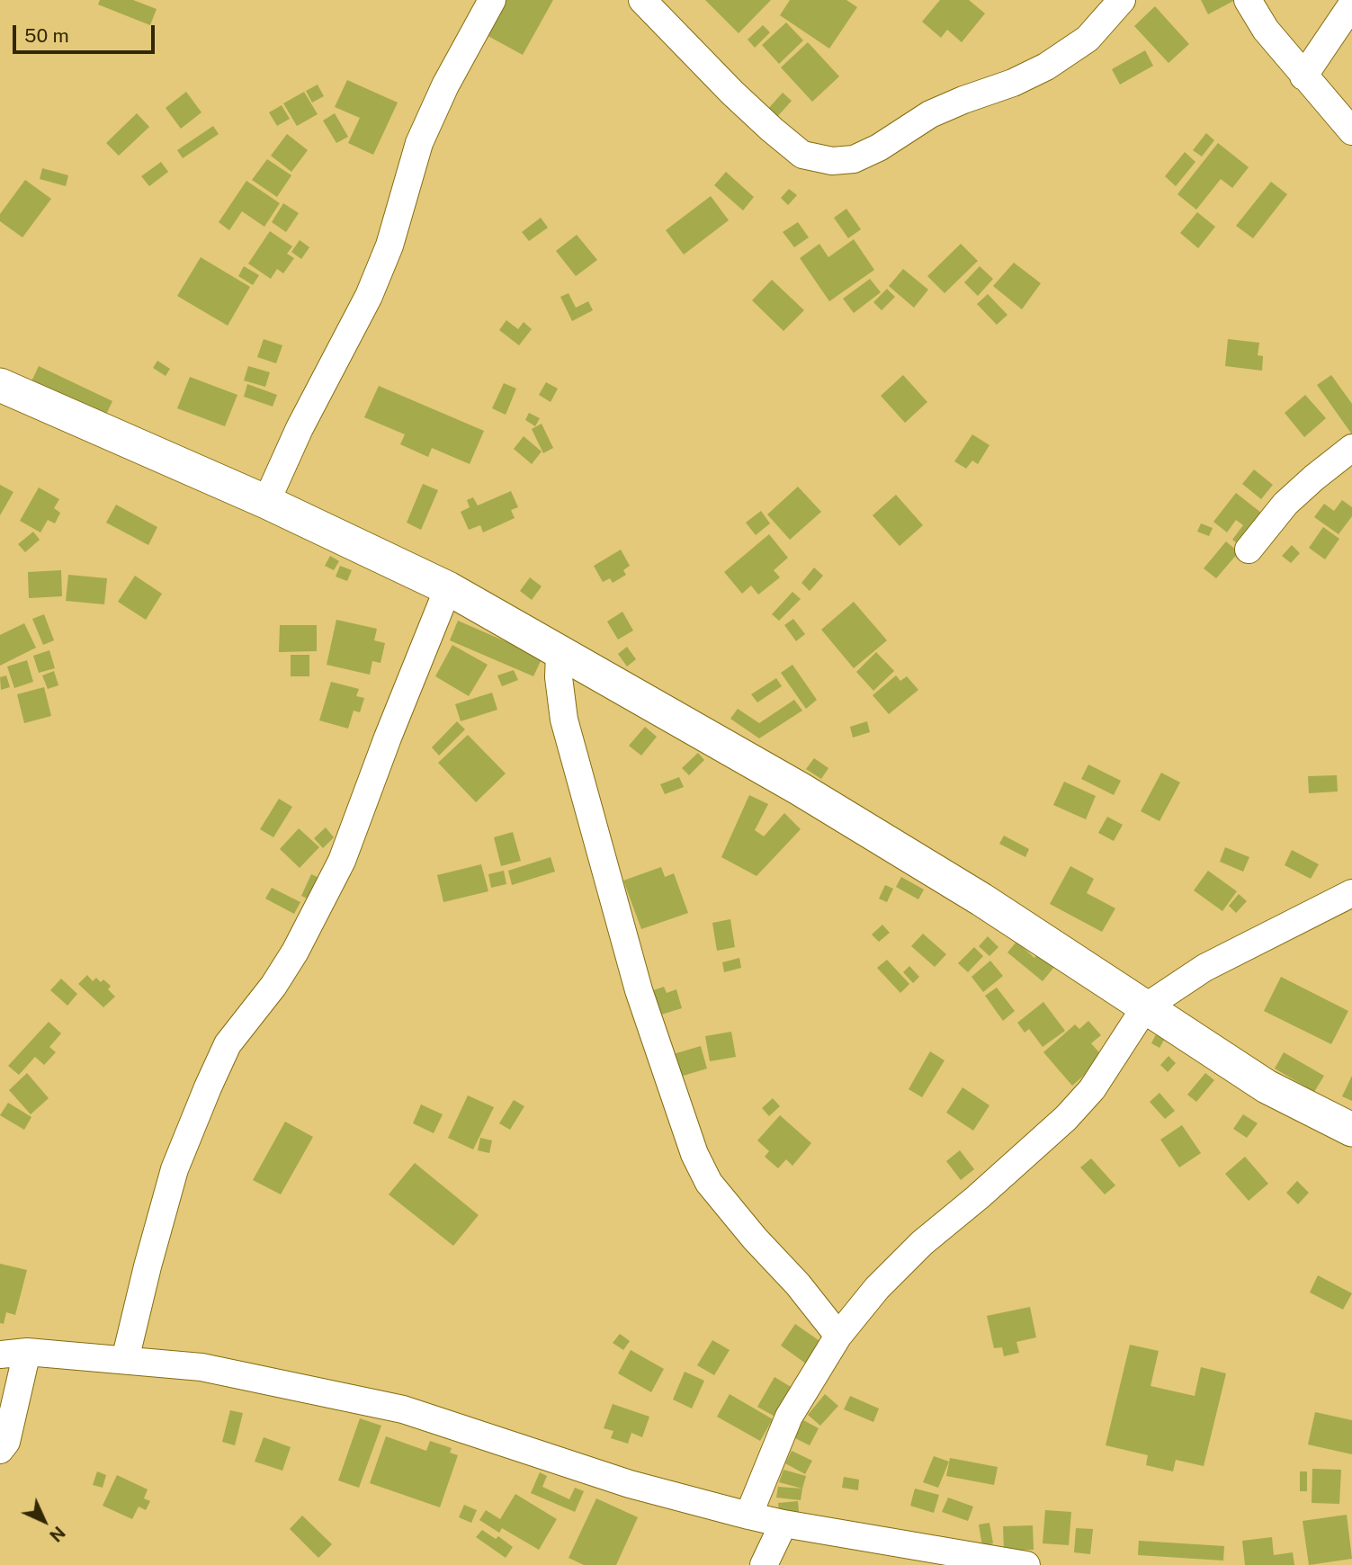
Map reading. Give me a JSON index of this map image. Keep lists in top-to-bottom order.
{
  "scale_bar": "50 m",
  "north": "bottom right"
}
